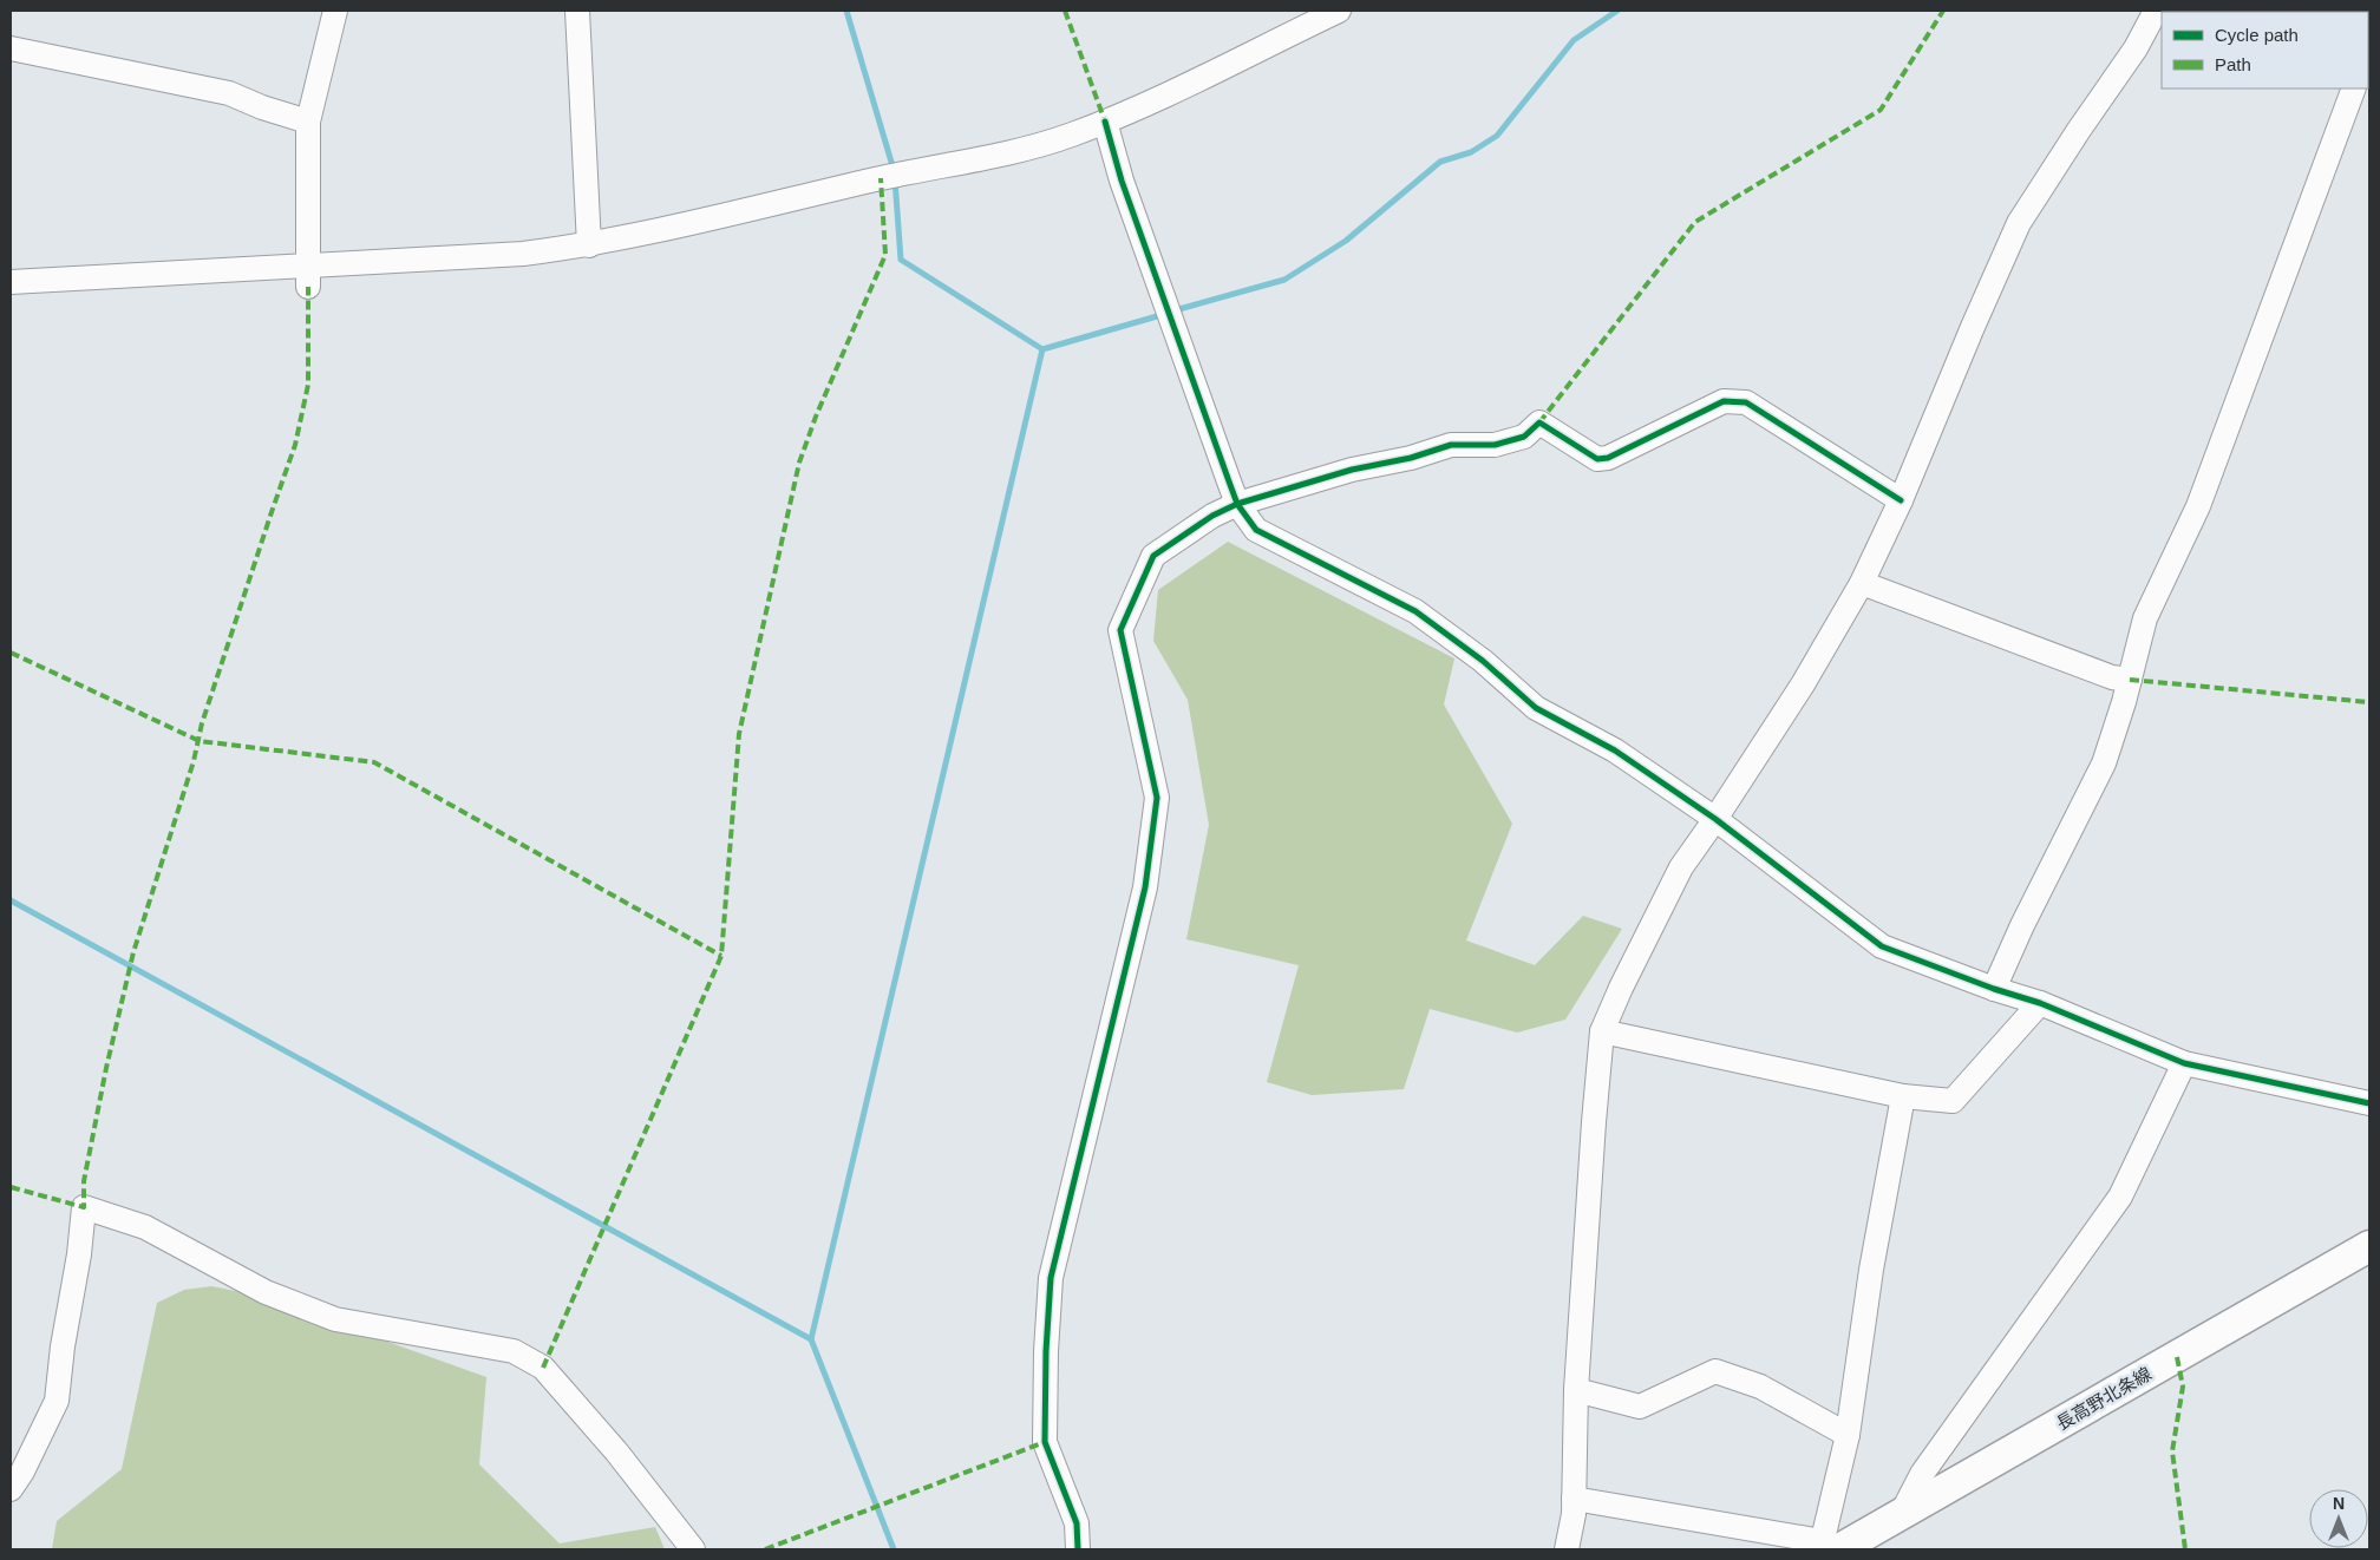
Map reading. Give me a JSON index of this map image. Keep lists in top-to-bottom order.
{
  "streets": {
    "main road": ["長高野北条線"]
  },
  "legend": ["Cycle path", "Path"],
  "north": "top"
}
